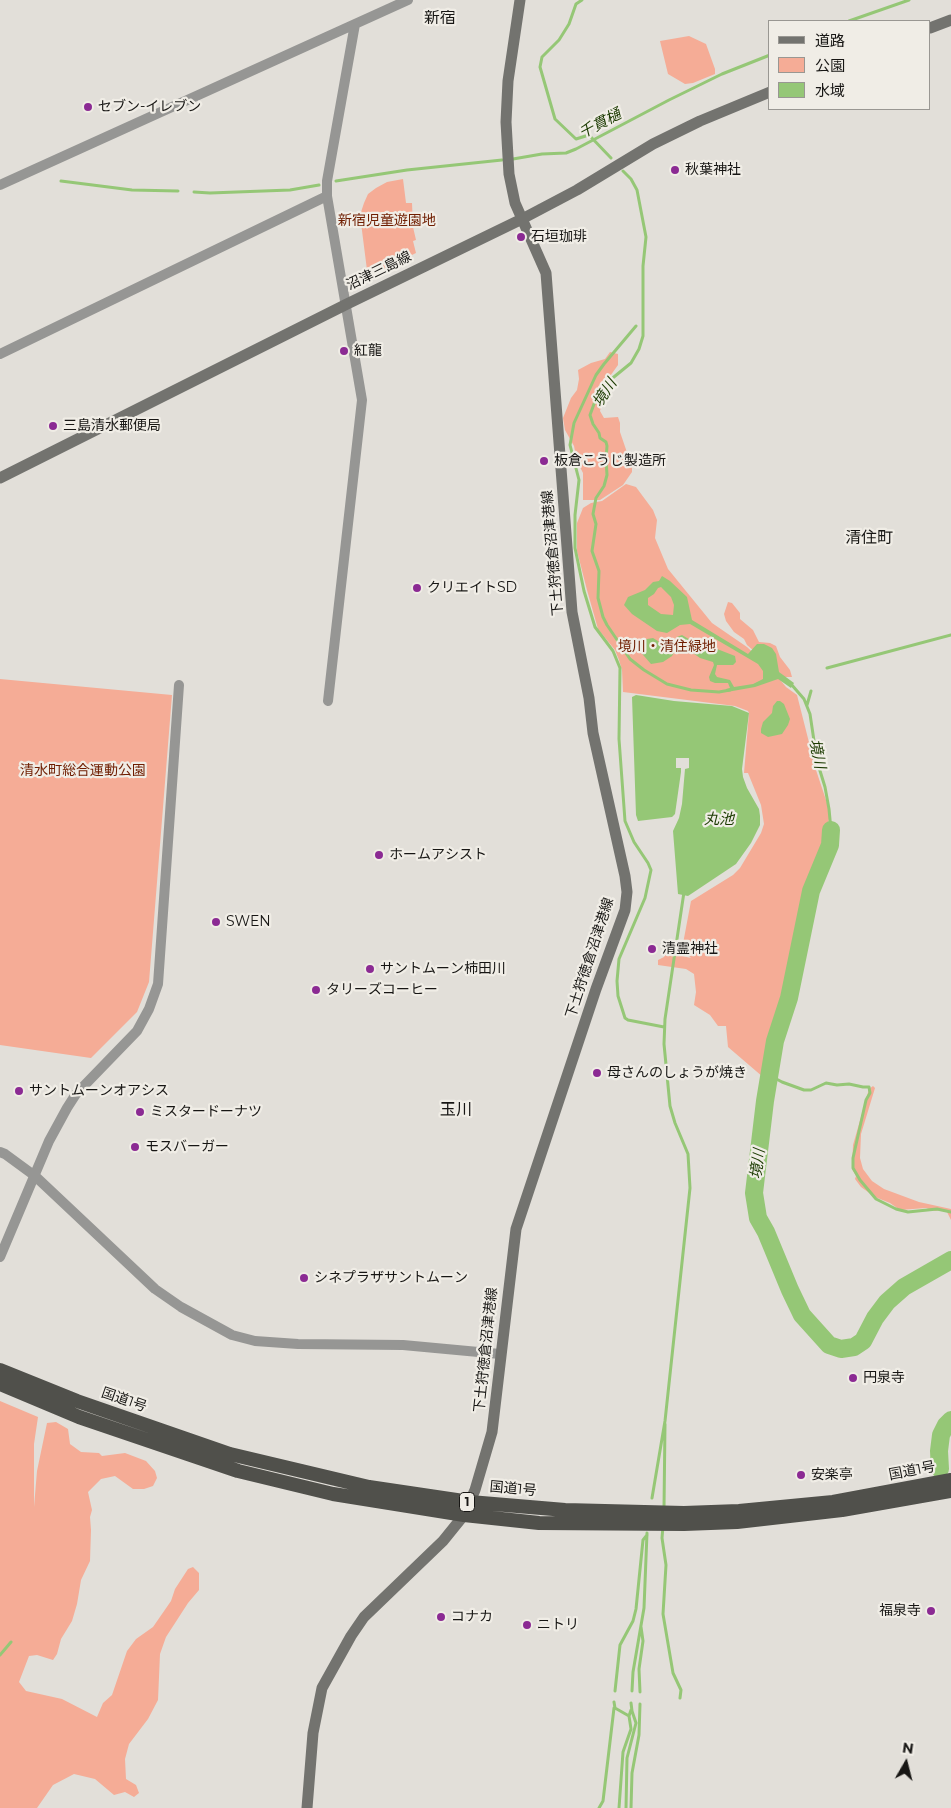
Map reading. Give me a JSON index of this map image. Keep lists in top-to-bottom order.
{
  "streets": {
    "highway": ["国道1号", "1"],
    "main road": ["沼津三島線", "下土狩徳倉沼津港線"]
  },
  "crossings": [
    ["沼津三島線", "下土狩徳倉沼津港線"],
    ["下土狩徳倉沼津港線", "国道1号"]
  ],
  "districts": ["新宿", "清住町", "玉川"],
  "water": ["千貫樋", "境川", "丸池"],
  "parks": ["新宿児童遊園地", "境川・清住緑地", "清水町総合運動公園"],
  "places": [
    "セブン-イレブン",
    "秋葉神社",
    "石垣珈琲",
    "紅龍",
    "三島清水郵便局",
    "板倉こうじ製造所",
    "クリエイトSD",
    "ホームアシスト",
    "SWEN",
    "清霊神社",
    "サントムーン柿田川",
    "タリーズコーヒー",
    "母さんのしょうが焼き",
    "サントムーンオアシス",
    "ミスタードーナツ",
    "モスバーガー",
    "シネプラザサントムーン",
    "円泉寺",
    "安楽亭",
    "福泉寺",
    "コナカ",
    "ニトリ"
  ],
  "legend": ["道路", "公園", "水域"],
  "north": "top"
}
